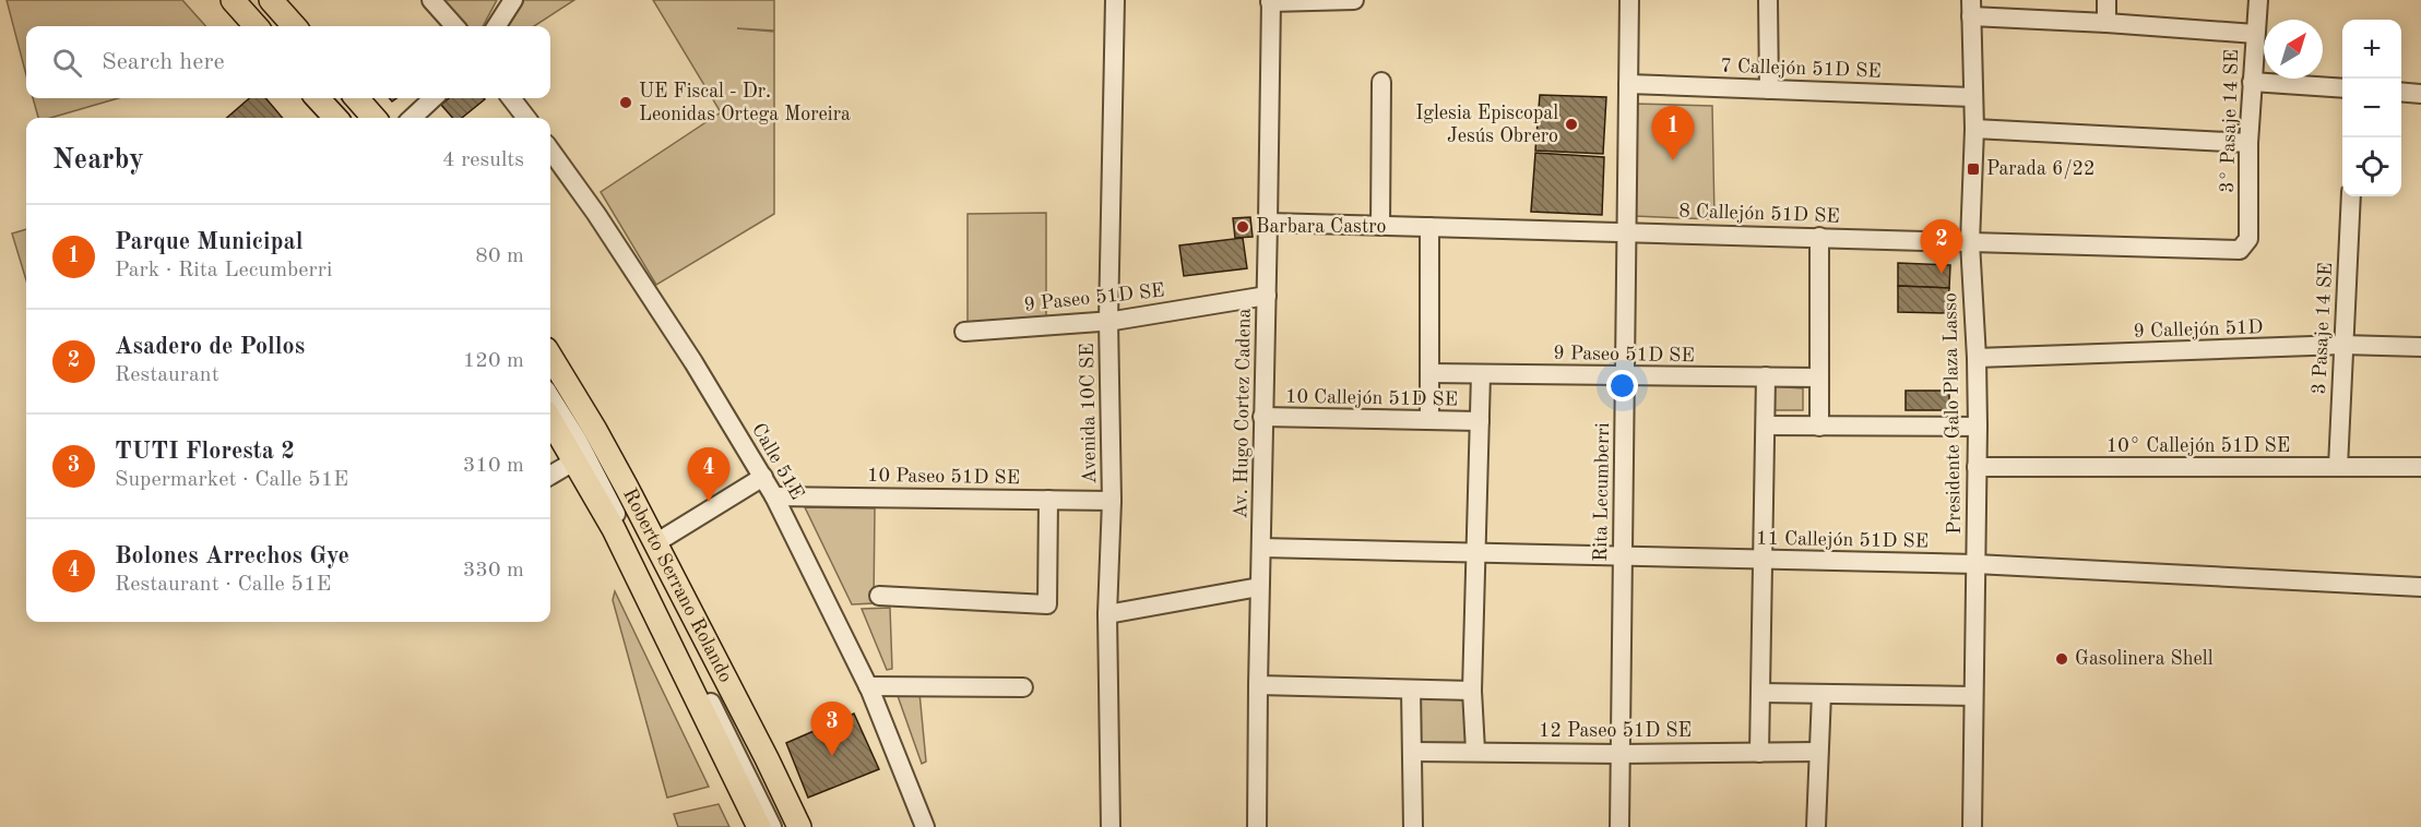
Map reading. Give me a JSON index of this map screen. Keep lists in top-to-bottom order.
{
  "streets": {
    "main road": ["Roberto Serrano Rolando"],
    "street": [
      "7 Callejón 51D SE",
      "3° Pasaje 14 SE",
      "8 Callejón 51D SE",
      "9 Paseo 51D SE",
      "3 Pasaje 14 SE",
      "9 Callejón 51D",
      "10 Callejón 51D SE",
      "Avenida 10C SE",
      "Av. Hugo Cortez Cadena",
      "Presidente Galo Plaza Lasso",
      "10° Callejón 51D SE",
      "Calle 51E",
      "10 Paseo 51D SE",
      "Rita Lecumberri",
      "11 Callejón 51D SE",
      "12 Paseo 51D SE"
    ]
  },
  "crossings": [
    ["7 Callejón 51D SE", "Presidente Galo Plaza Lasso"],
    ["7 Callejón 51D SE", "Rita Lecumberri"],
    ["3° Pasaje 14 SE", "8 Callejón 51D SE"],
    ["8 Callejón 51D SE", "Av. Hugo Cortez Cadena"],
    ["8 Callejón 51D SE", "Presidente Galo Plaza Lasso"],
    ["8 Callejón 51D SE", "Rita Lecumberri"],
    ["9 Paseo 51D SE", "Avenida 10C SE"],
    ["9 Paseo 51D SE", "Av. Hugo Cortez Cadena"],
    ["9 Paseo 51D SE", "Rita Lecumberri"],
    ["3 Pasaje 14 SE", "9 Callejón 51D"],
    ["3 Pasaje 14 SE", "10° Callejón 51D SE"],
    ["9 Callejón 51D", "Presidente Galo Plaza Lasso"],
    ["10 Callejón 51D SE", "Av. Hugo Cortez Cadena"],
    ["Avenida 10C SE", "10 Paseo 51D SE"],
    ["Av. Hugo Cortez Cadena", "11 Callejón 51D SE"],
    ["Presidente Galo Plaza Lasso", "10° Callejón 51D SE"],
    ["Presidente Galo Plaza Lasso", "11 Callejón 51D SE"],
    ["Calle 51E", "10 Paseo 51D SE"],
    ["Rita Lecumberri", "11 Callejón 51D SE"],
    ["Rita Lecumberri", "12 Paseo 51D SE"]
  ],
  "places": {
    "other": [
      "UE Fiscal - Dr. Leonidas Ortega Moreira",
      "Iglesia Episcopal Jesús Obrero",
      "Barbara Castro",
      "Gasolinera Shell"
    ],
    "transit": ["Parada 6/22"]
  },
  "north": "top right",
  "page": {
    "map_buttons": ["+", "−"],
    "search": "Search here",
    "pins": [
      "1",
      "2",
      "4",
      "3"
    ],
    "heading": ["Nearby", "4 results"],
    "list": [
      {
        "mark": "1",
        "name": "Parque Municipal",
        "note": "Park · Rita Lecumberri",
        "value": "80 m"
      },
      {
        "mark": "2",
        "name": "Asadero de Pollos",
        "note": "Restaurant",
        "value": "120 m"
      },
      {
        "mark": "3",
        "name": "TUTI Floresta 2",
        "note": "Supermarket · Calle 51E",
        "value": "310 m"
      },
      {
        "mark": "4",
        "name": "Bolones Arrechos Gye",
        "note": "Restaurant · Calle 51E",
        "value": "330 m"
      }
    ]
  }
}
